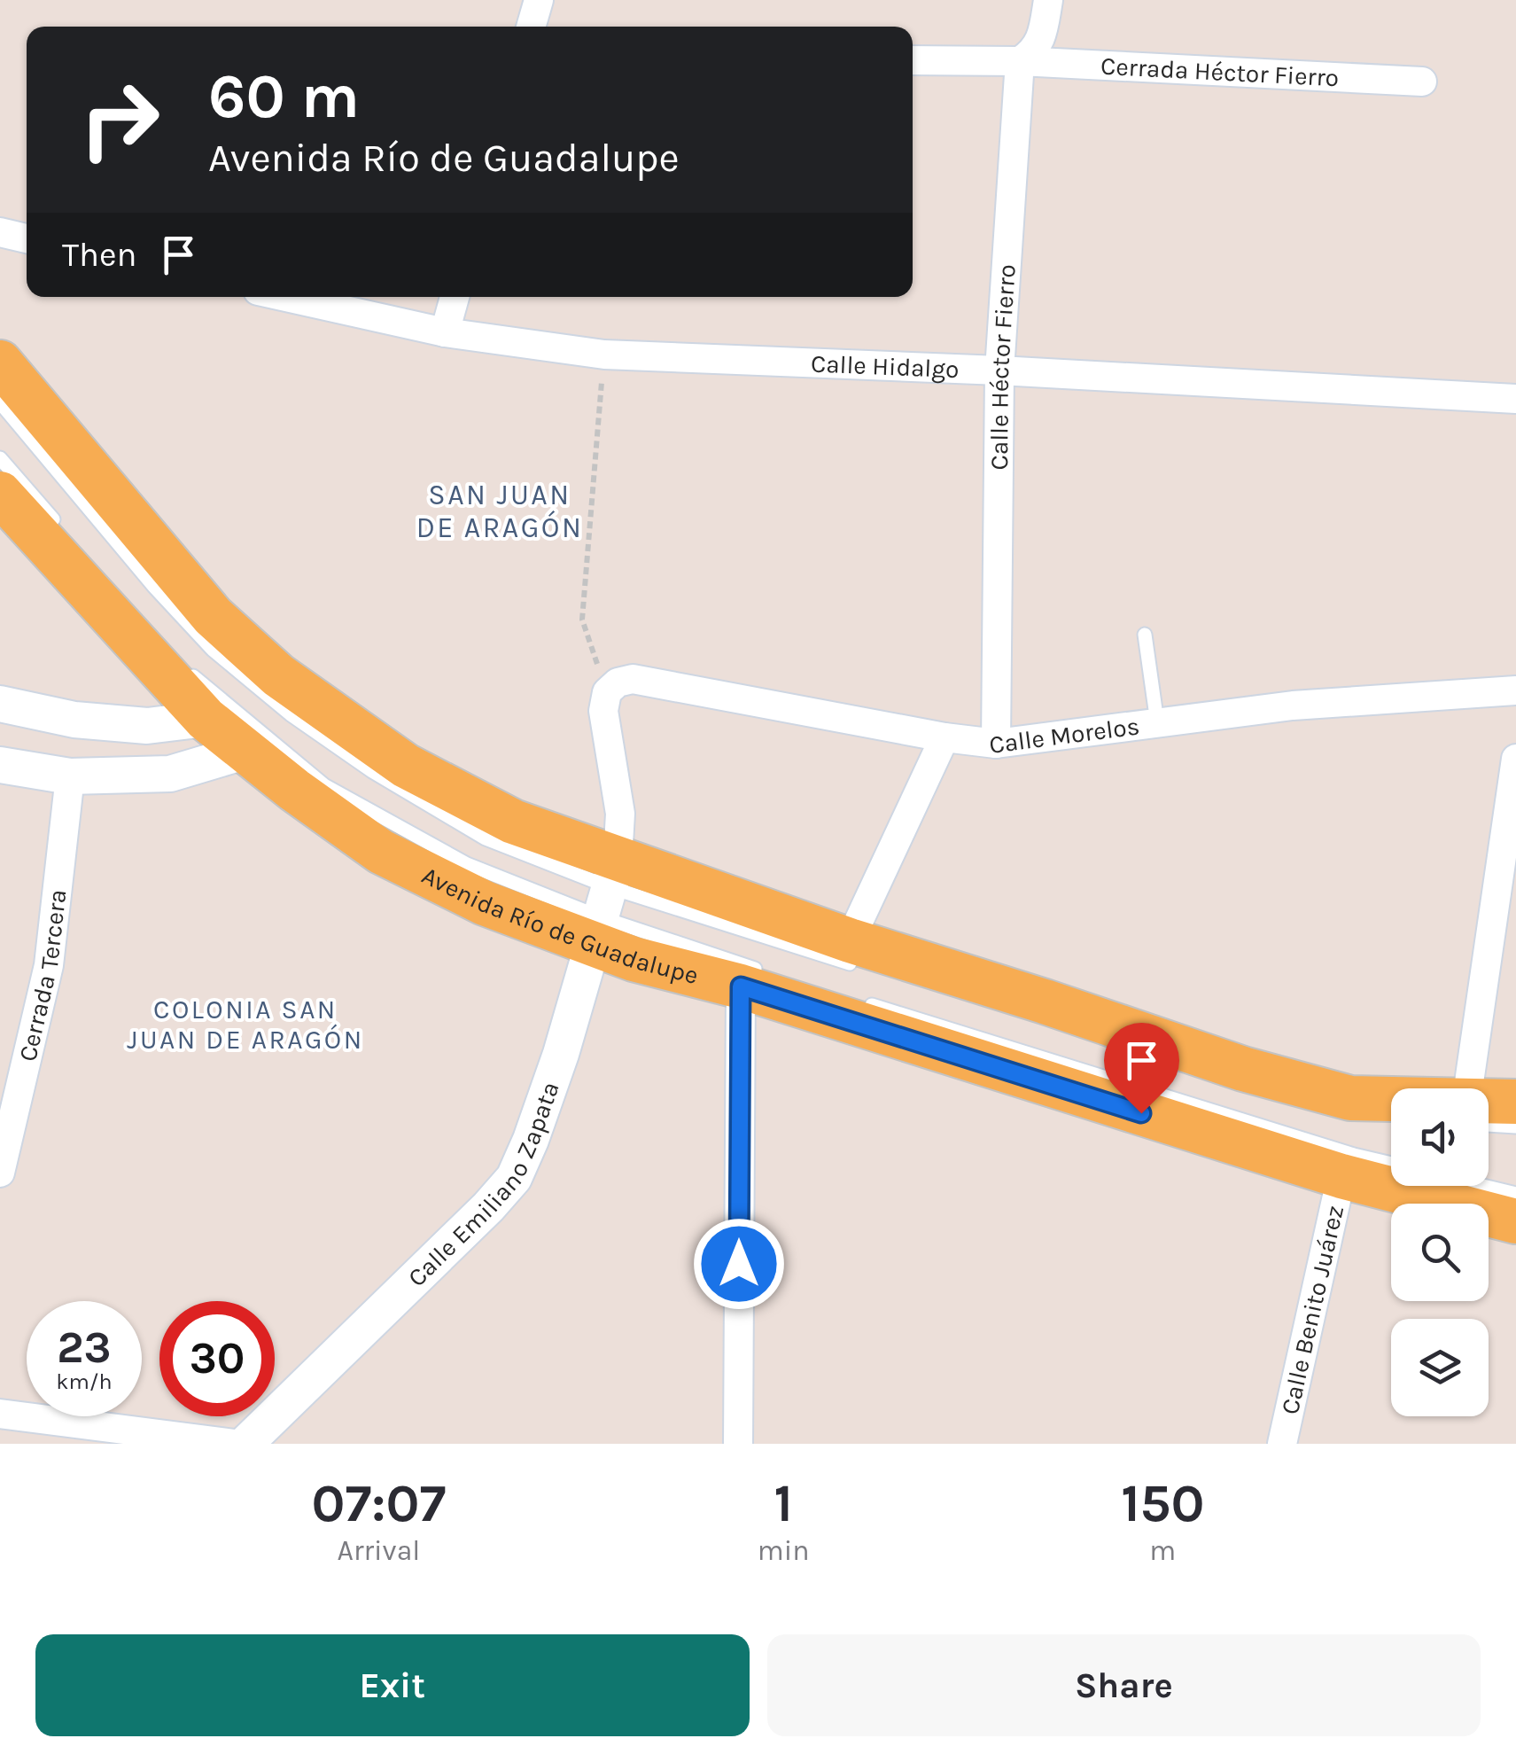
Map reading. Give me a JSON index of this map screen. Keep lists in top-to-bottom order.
{
  "streets": {
    "main road": ["Avenida Río de Guadalupe"],
    "street": [
      "Cerrada Héctor Fierro",
      "Calle Hidalgo",
      "Calle Héctor Fierro",
      "Calle Morelos",
      "Cerrada Tercera",
      "Calle Emiliano Zapata",
      "Calle Benito Juárez"
    ]
  },
  "crossings": [
    ["Cerrada Héctor Fierro", "Calle Héctor Fierro"],
    ["Calle Hidalgo", "Calle Héctor Fierro"],
    ["Calle Héctor Fierro", "Calle Morelos"],
    ["Avenida Río de Guadalupe", "Calle Emiliano Zapata"],
    ["Avenida Río de Guadalupe", "Calle Benito Juárez"]
  ],
  "districts": ["SAN JUAN DE ARAGÓN", "COLONIA SAN JUAN DE ARAGÓN"],
  "page": {
    "turn": ["60 m", "Avenida Río de Guadalupe"],
    "then": "Then",
    "speed": "23 km/h",
    "limit": "30",
    "eta": [
      "07:07",
      "Arrival",
      "1",
      "min",
      "150",
      "m"
    ],
    "buttons": ["Exit", "Share"]
  }
}
